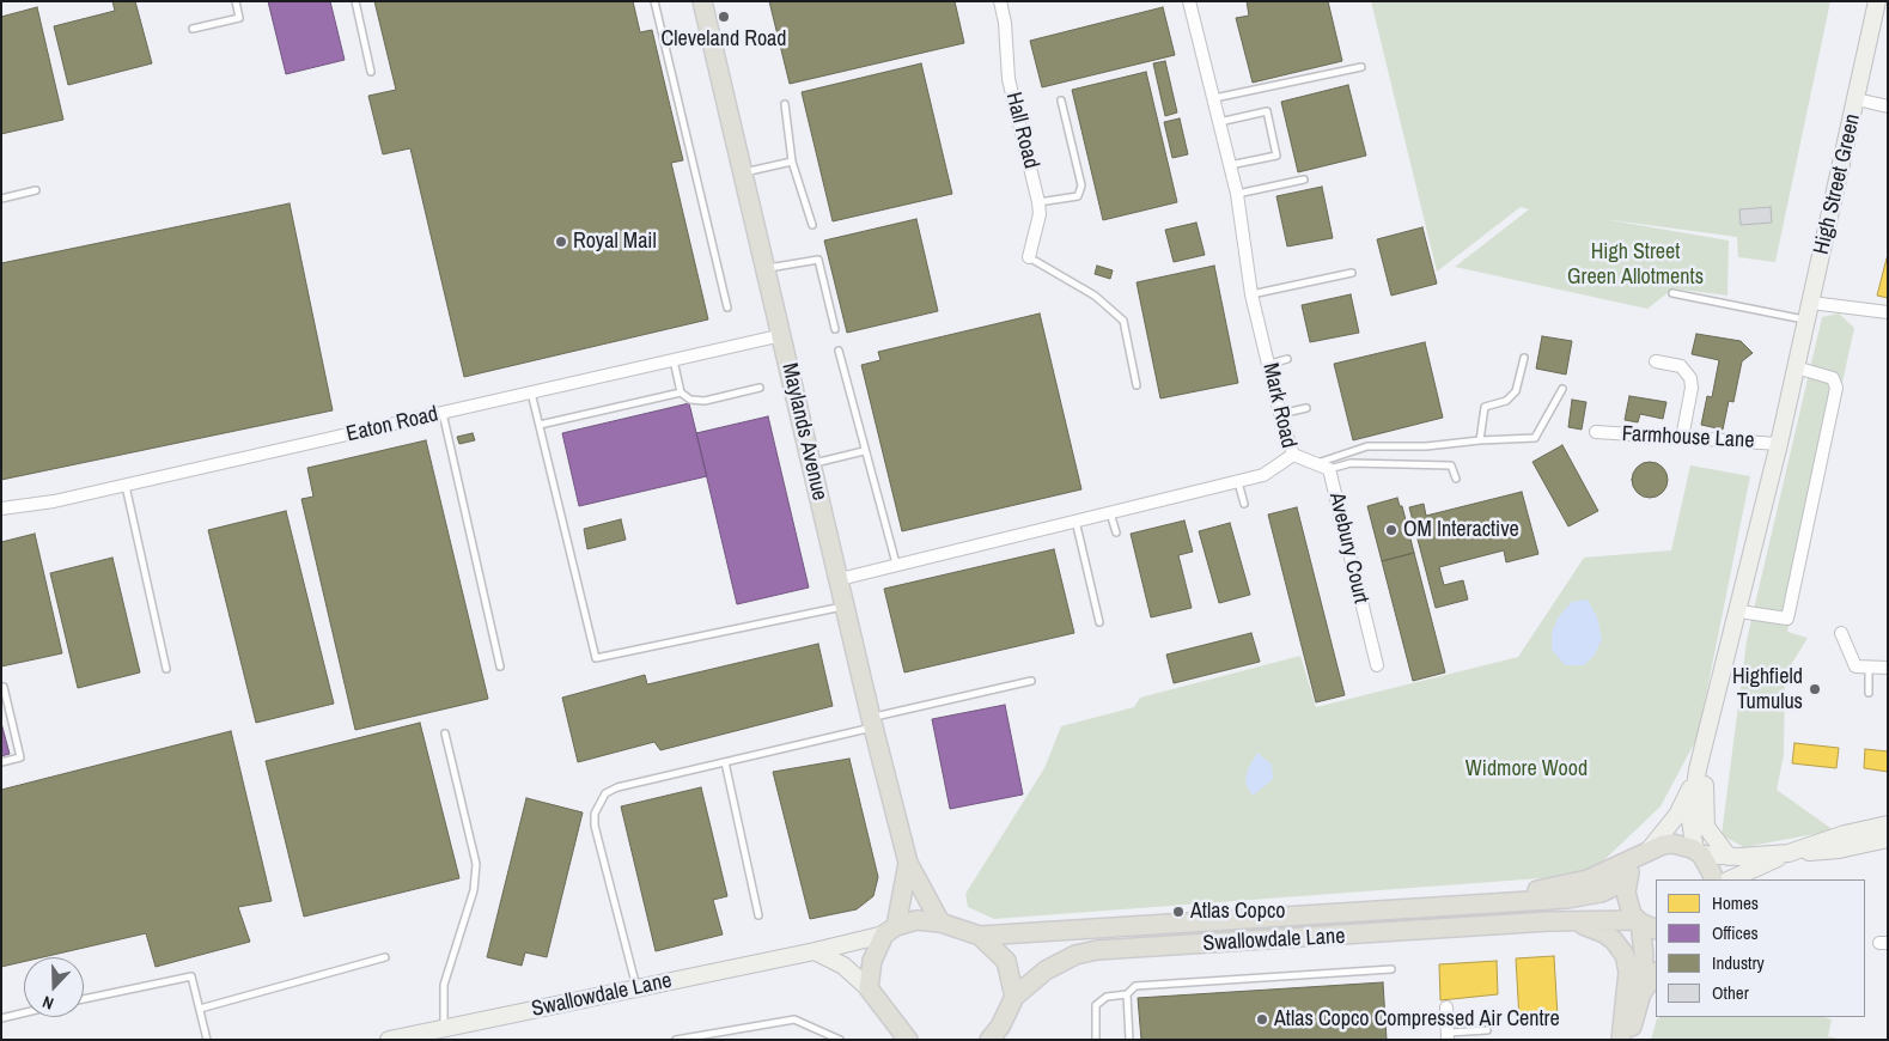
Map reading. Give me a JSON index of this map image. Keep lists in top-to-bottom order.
{
  "streets": {
    "main road": ["Maylands Avenue", "Swallowdale Lane"],
    "street": [
      "Hall Road",
      "High Street Green",
      "Mark Road",
      "Eaton Road",
      "Farmhouse Lane",
      "Avebury Court"
    ]
  },
  "crossings": [
    ["High Street Green", "Farmhouse Lane"],
    ["High Street Green", "Swallowdale Lane"],
    ["Mark Road", "Maylands Avenue"],
    ["Mark Road", "Avebury Court"],
    ["Eaton Road", "Maylands Avenue"],
    ["Maylands Avenue", "Swallowdale Lane"]
  ],
  "parks": ["High Street Green Allotments", "Widmore Wood"],
  "places": [
    "Cleveland Road",
    "Royal Mail",
    "OM Interactive",
    "Highfield Tumulus",
    "Atlas Copco",
    "Atlas Copco Compressed Air Centre"
  ],
  "legend": [
    "Homes",
    "Offices",
    "Industry",
    "Other"
  ],
  "north": "bottom"
}
